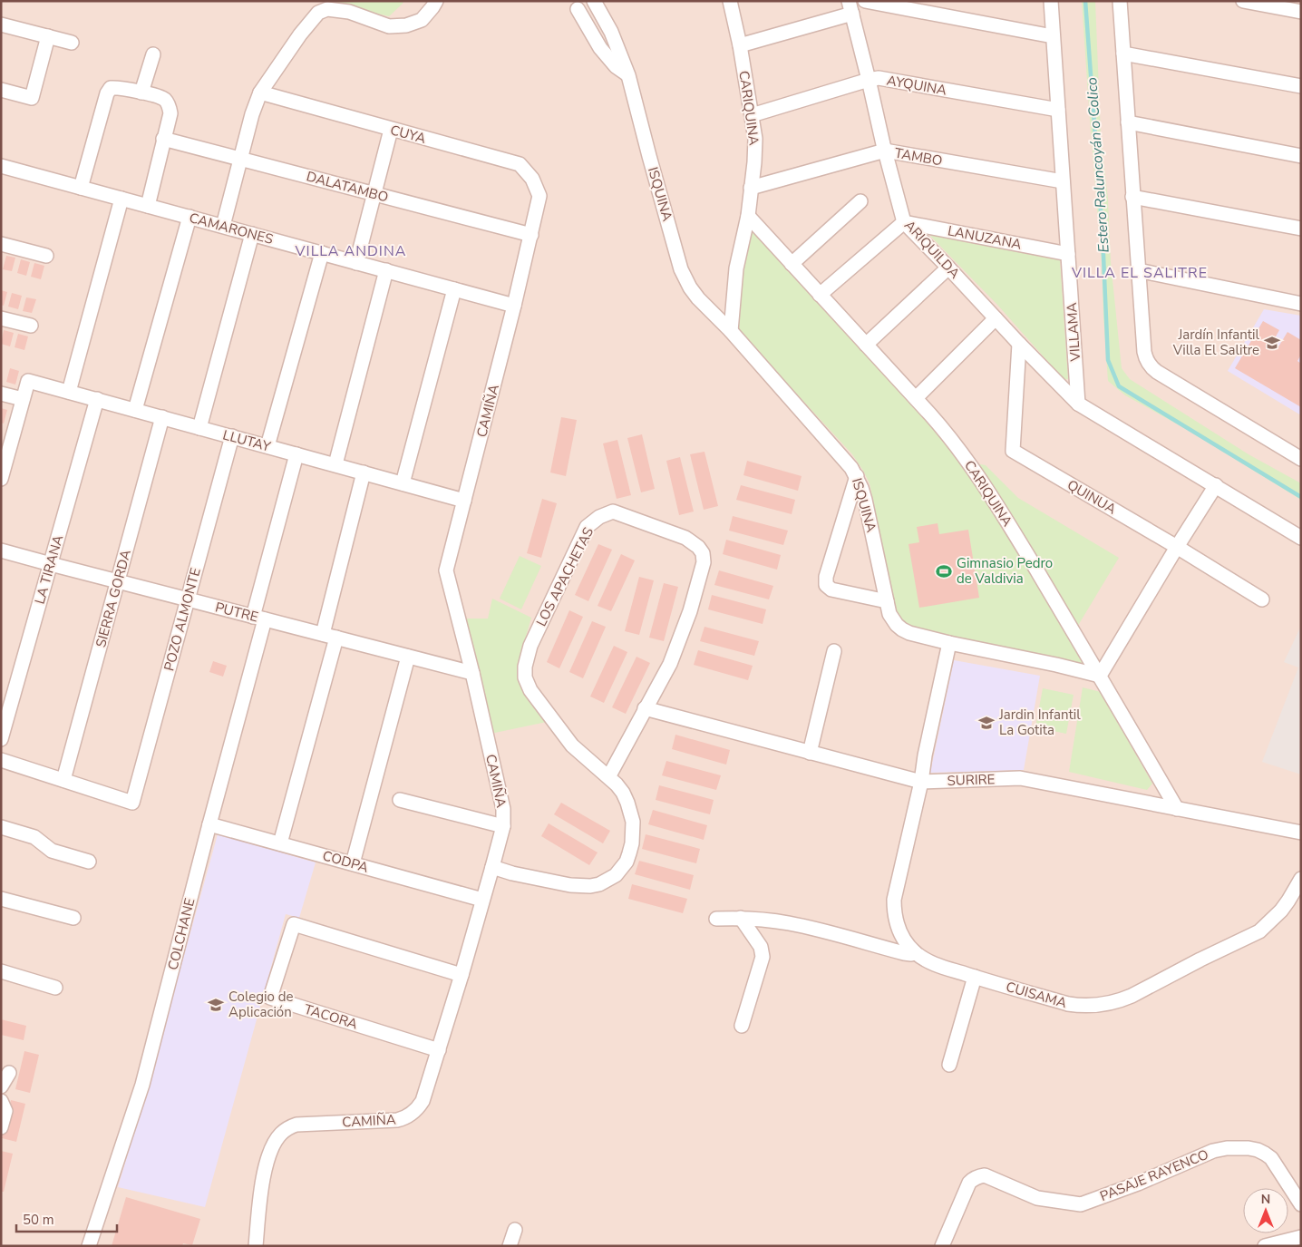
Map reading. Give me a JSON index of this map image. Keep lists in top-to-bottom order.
{
  "streets": {
    "street": [
      "AYQUINA",
      "CARIQUINA",
      "CUYA",
      "TAMBO",
      "DALATAMBO",
      "ISQUINA",
      "CAMARONES",
      "LANUZANA",
      "ARIQUILDA",
      "VILLAMA",
      "CAMIÑA",
      "LLUTAY",
      "QUINUA",
      "LA TIRANA",
      "LOS APACHETAS",
      "SIERRA GORDA",
      "PUTRE",
      "POZO ALMONTE",
      "SURIRE",
      "CODPA",
      "COLCHANE",
      "CUISAMA",
      "TACORA",
      "PASAJE RAYENCO"
    ]
  },
  "crossings": [
    ["AYQUINA", "CARIQUINA"],
    ["AYQUINA", "ARIQUILDA"],
    ["AYQUINA", "VILLAMA"],
    ["CARIQUINA", "TAMBO"],
    ["CARIQUINA", "ISQUINA"],
    ["CARIQUINA", "SURIRE"],
    ["CUYA", "CAMIÑA"],
    ["TAMBO", "ARIQUILDA"],
    ["TAMBO", "VILLAMA"],
    ["DALATAMBO", "CAMIÑA"],
    ["ISQUINA", "CUISAMA"],
    ["CAMARONES", "CAMIÑA"],
    ["LANUZANA", "ARIQUILDA"],
    ["LANUZANA", "VILLAMA"],
    ["ARIQUILDA", "VILLAMA"],
    ["ARIQUILDA", "QUINUA"],
    ["CAMIÑA", "LLUTAY"],
    ["CAMIÑA", "LOS APACHETAS"],
    ["CAMIÑA", "PUTRE"],
    ["CAMIÑA", "CODPA"],
    ["CAMIÑA", "TACORA"],
    ["LLUTAY", "LA TIRANA"],
    ["LLUTAY", "SIERRA GORDA"],
    ["LLUTAY", "POZO ALMONTE"],
    ["LLUTAY", "COLCHANE"],
    ["LA TIRANA", "PUTRE"],
    ["LOS APACHETAS", "SURIRE"],
    ["SIERRA GORDA", "PUTRE"],
    ["SIERRA GORDA", "POZO ALMONTE"],
    ["PUTRE", "POZO ALMONTE"],
    ["PUTRE", "COLCHANE"],
    ["SURIRE", "CUISAMA"],
    ["CODPA", "COLCHANE"]
  ],
  "districts": ["VILLA ANDINA", "VILLA EL SALITRE"],
  "water": ["Estero Raluncoyán o Colico"],
  "places": {
    "school or university": ["Jardín Infantil Villa El Salitre", "Jardin Infantil La Gotita", "Colegio de Aplicación"],
    "sports": ["Gimnasio Pedro de Valdivia"]
  },
  "scale_bar": "50 m",
  "north": "top"
}
